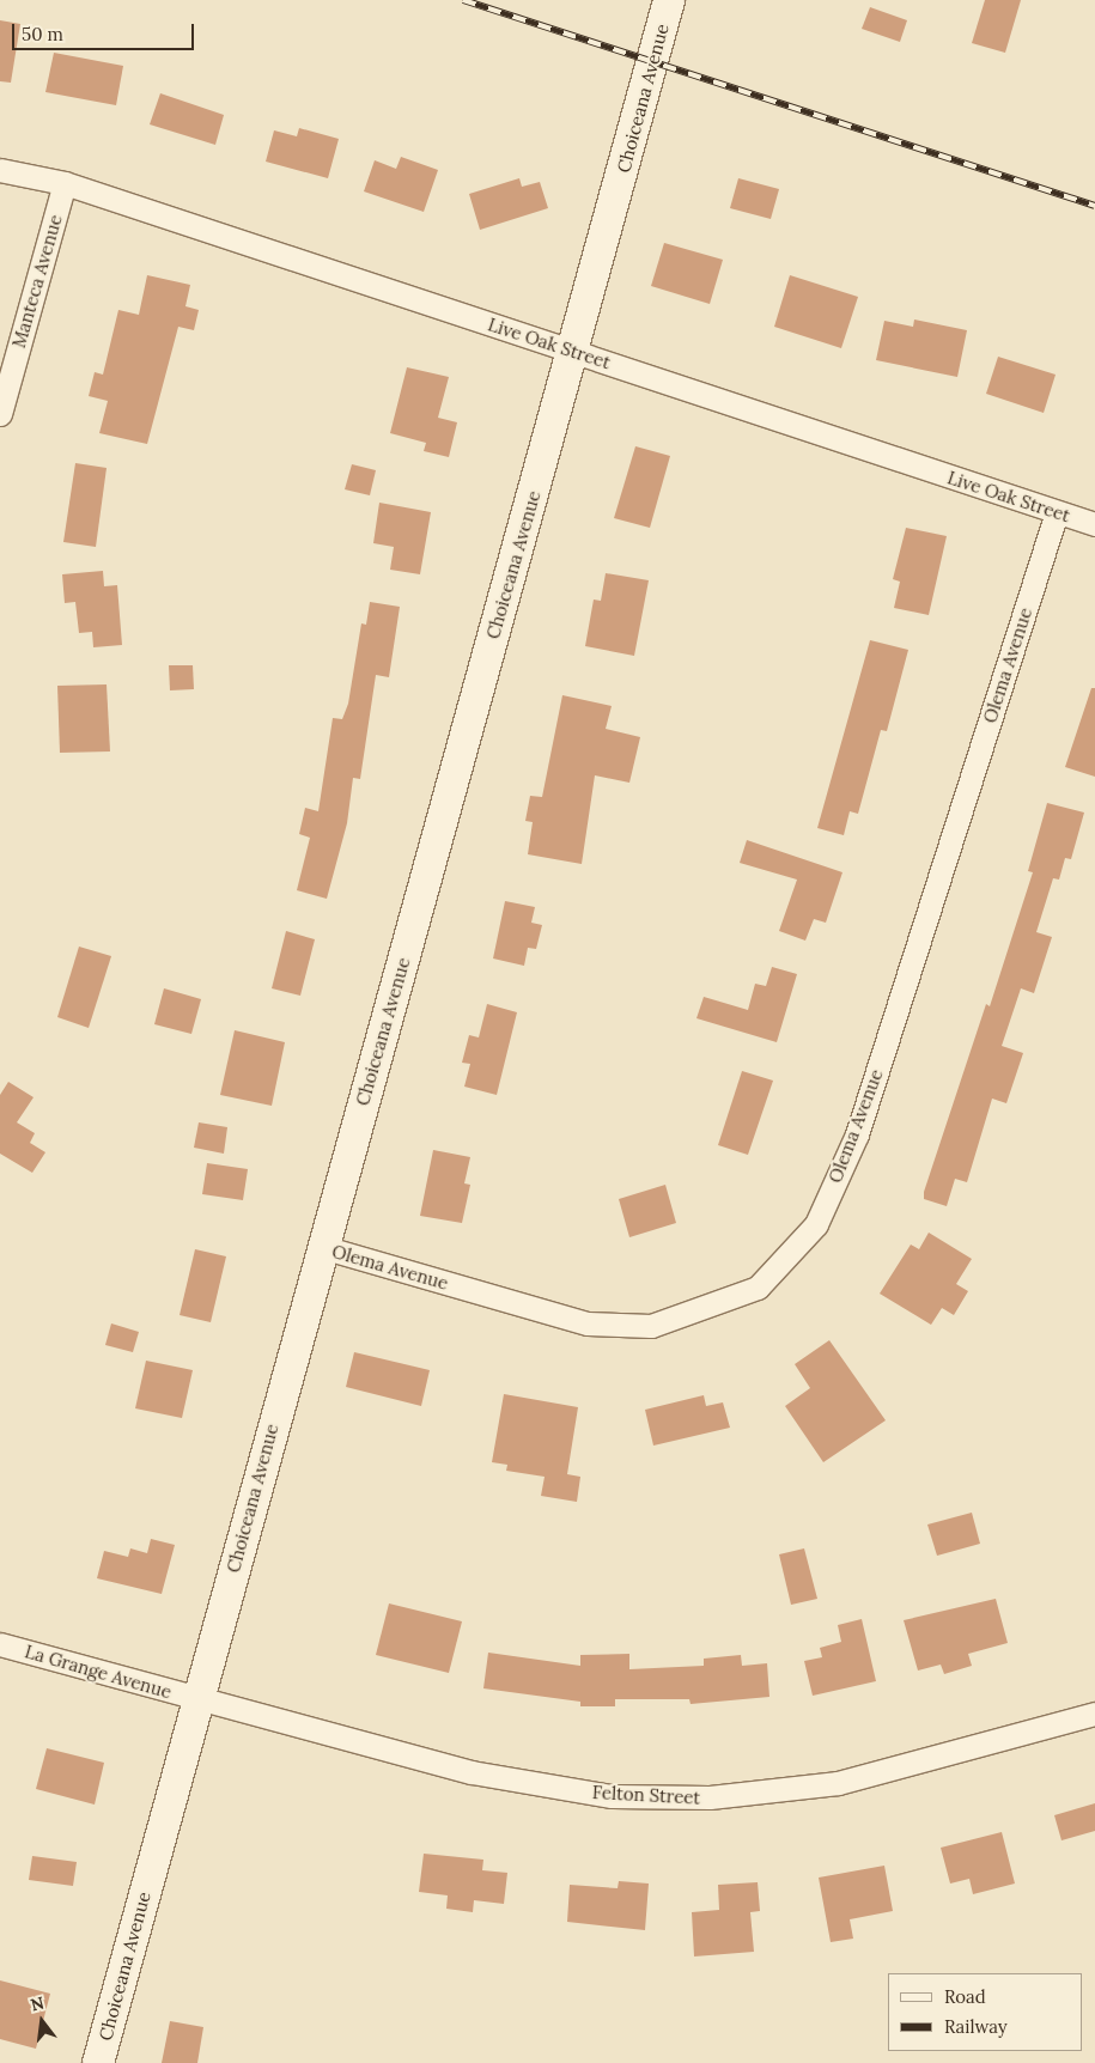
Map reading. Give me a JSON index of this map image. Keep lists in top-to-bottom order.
{
  "streets": {
    "street": [
      "Choiceana Avenue",
      "Manteca Avenue",
      "Live Oak Street",
      "Olema Avenue",
      "La Grange Avenue",
      "Felton Street"
    ]
  },
  "crossings": [
    ["Choiceana Avenue", "Live Oak Street"],
    ["Choiceana Avenue", "Olema Avenue"],
    ["Choiceana Avenue", "La Grange Avenue"],
    ["Choiceana Avenue", "Felton Street"],
    ["Manteca Avenue", "Live Oak Street"],
    ["Live Oak Street", "Olema Avenue"],
    ["La Grange Avenue", "Felton Street"]
  ],
  "legend": ["Road", "Railway"],
  "scale_bar": "50 m",
  "north": "top"
}
